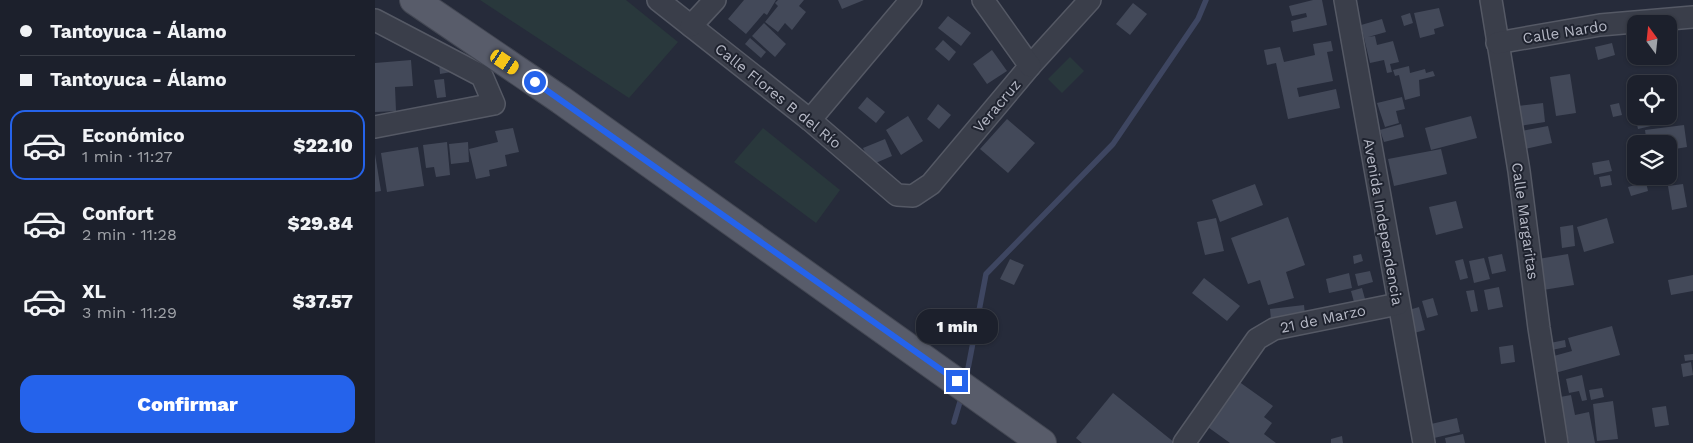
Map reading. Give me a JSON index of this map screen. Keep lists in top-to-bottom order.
{
  "streets": {
    "street": [
      "Calle Nardo",
      "Calle Flores B del Río",
      "Veracruz",
      "Calle Margaritas",
      "Avenida Independencia",
      "21 de Marzo"
    ]
  },
  "crossings": [
    ["Calle Nardo", "Calle Margaritas"],
    ["Calle Flores B del Río", "Veracruz"],
    ["Avenida Independencia", "21 de Marzo"]
  ],
  "north": "top",
  "page": {
    "banner": ["Tantoyuca - Álamo", "Tantoyuca - Álamo"],
    "list": [
      {
        "name": "Económico",
        "note": "1 min · 11:27",
        "value": "$22.10"
      },
      {
        "name": "Confort",
        "note": "2 min · 11:28",
        "value": "$29.84"
      },
      {
        "name": "XL",
        "note": "3 min · 11:29",
        "value": "$37.57"
      }
    ],
    "bubble": "1 min",
    "buttons": "Confirmar"
  }
}
